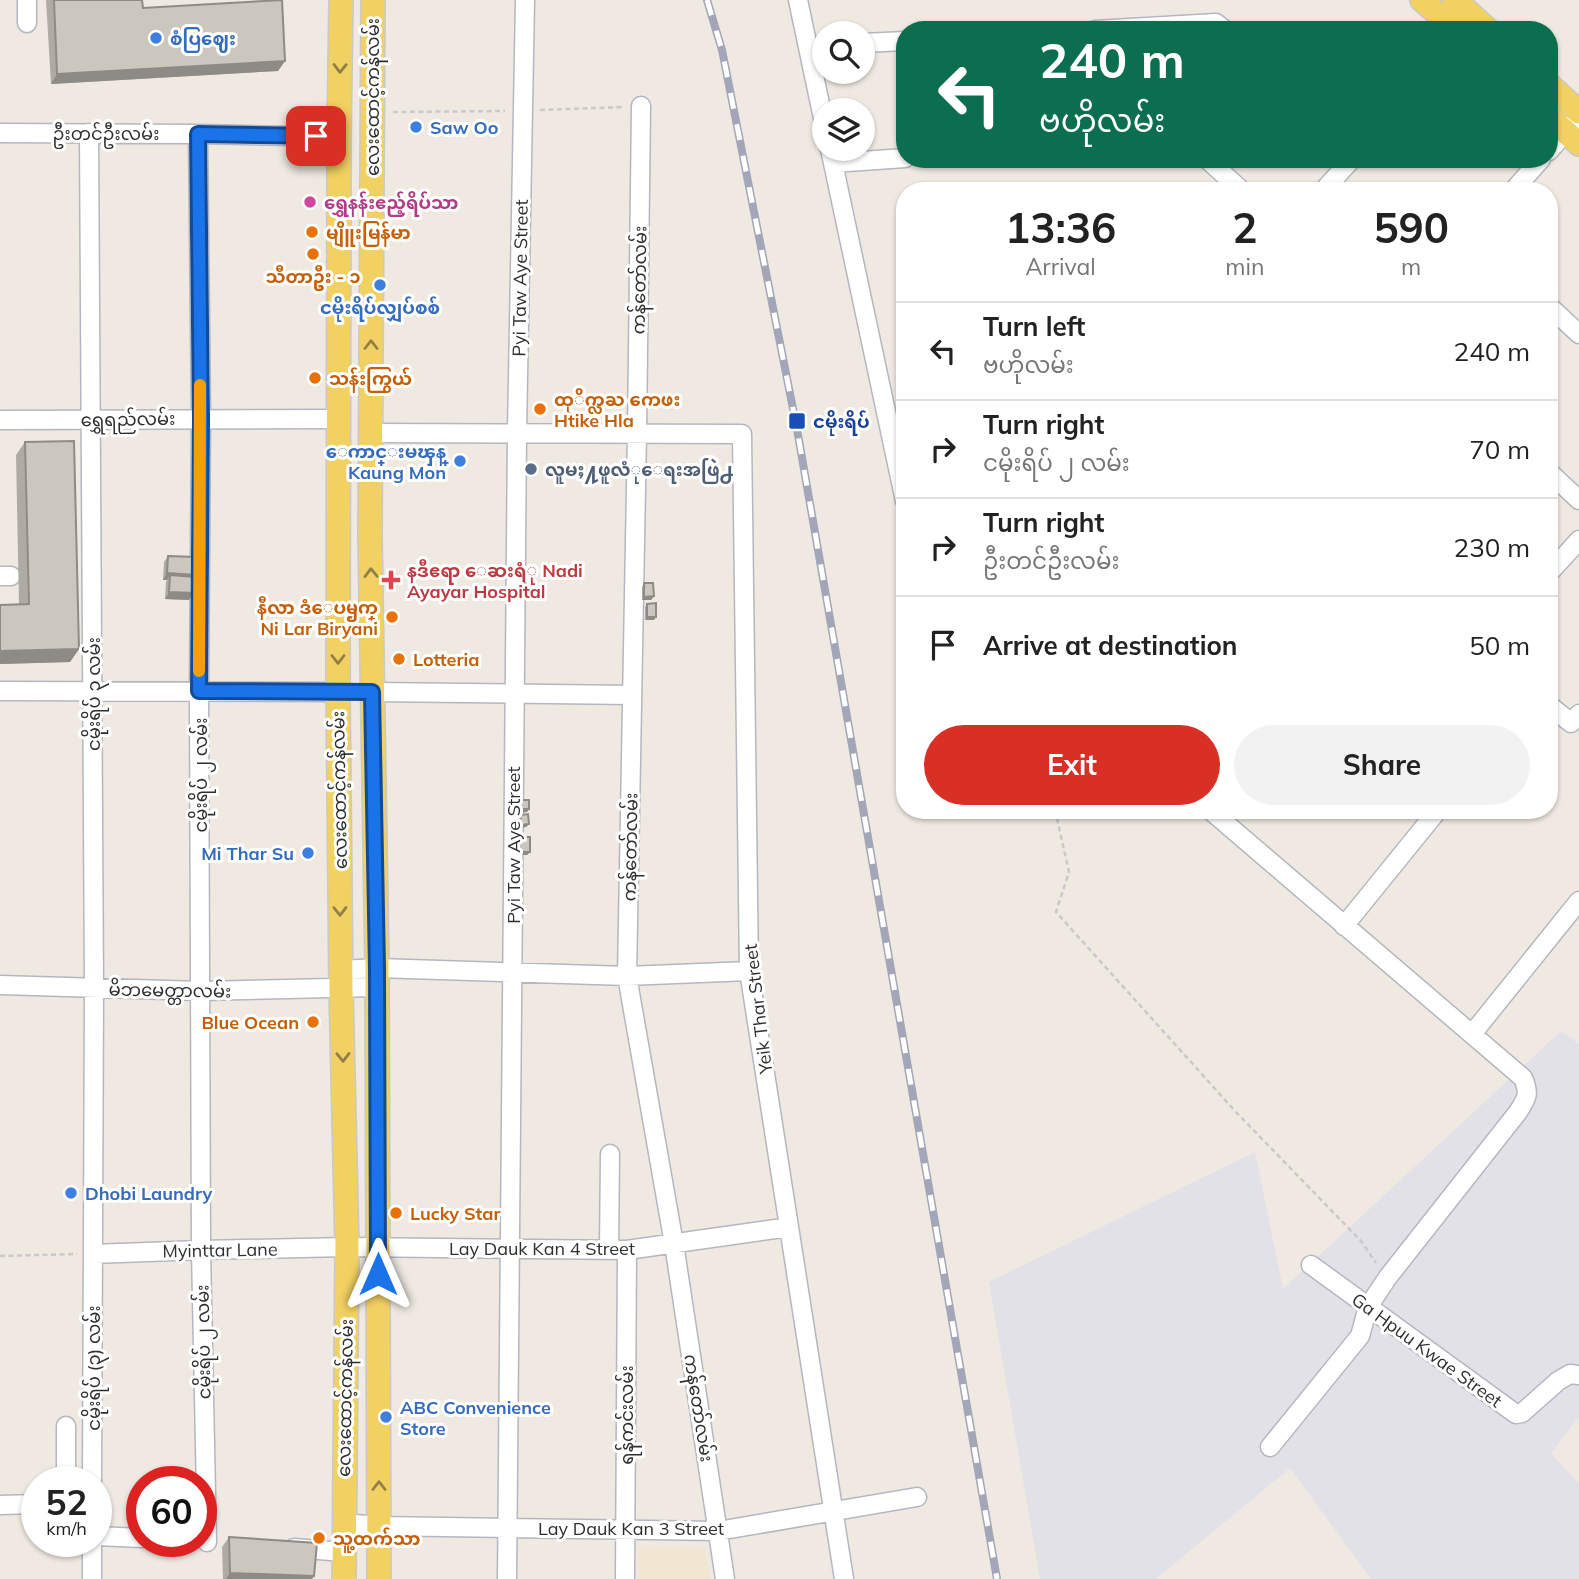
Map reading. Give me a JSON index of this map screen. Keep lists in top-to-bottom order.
{
  "streets": {
    "main road": ["လေးထောင့်ကန်လမ်း"],
    "street": [
      "ဦးတင်ဦးလမ်း",
      "Pyi Taw Aye Street",
      "ကန်တော်လမ်း",
      "ရွှေရည်လမ်း",
      "ငမိုးရိပ် ၃ လမ်း",
      "ငမိုးရိပ် ၂ လမ်း",
      "မိဘမေတ္တာလမ်း",
      "Yeik Thar Street",
      "Lay Dauk Kan 4 Street",
      "Myinttar Lane",
      "Ga Hpuu Kwae Street",
      "ငမိုးရိပ် (၃) လမ်း",
      "ရန်ကင်းလမ်း",
      "Lay Dauk Kan 3 Street"
    ]
  },
  "crossings": [
    ["လေးထောင့်ကန်လမ်း", "ဦးတင်ဦးလမ်း"],
    ["လေးထောင့်ကန်လမ်း", "ရွှေရည်လမ်း"],
    ["လေးထောင့်ကန်လမ်း", "မိဘမေတ္တာလမ်း"],
    ["လေးထောင့်ကန်လမ်း", "Lay Dauk Kan 4 Street"],
    ["လေးထောင့်ကန်လမ်း", "Myinttar Lane"],
    ["လေးထောင့်ကန်လမ်း", "Lay Dauk Kan 3 Street"],
    ["ဦးတင်ဦးလမ်း", "ငမိုးရိပ် ၃ လမ်း"],
    ["ဦးတင်ဦးလမ်း", "ငမိုးရိပ် ၂ လမ်း"],
    ["Pyi Taw Aye Street", "မိဘမေတ္တာလမ်း"],
    ["Pyi Taw Aye Street", "Lay Dauk Kan 4 Street"],
    ["Pyi Taw Aye Street", "Lay Dauk Kan 3 Street"],
    ["ကန်တော်လမ်း", "မိဘမေတ္တာလမ်း"],
    ["ကန်တော်လမ်း", "Yeik Thar Street"],
    ["ကန်တော်လမ်း", "Lay Dauk Kan 4 Street"],
    ["ကန်တော်လမ်း", "Lay Dauk Kan 3 Street"],
    ["ရွှေရည်လမ်း", "ငမိုးရိပ် ၃ လမ်း"],
    ["ရွှေရည်လမ်း", "ငမိုးရိပ် ၂ လမ်း"],
    ["ငမိုးရိပ် ၃ လမ်း", "မိဘမေတ္တာလမ်း"],
    ["ငမိုးရိပ် ၃ လမ်း", "Myinttar Lane"],
    ["ငမိုးရိပ် ၃ လမ်း", "ငမိုးရိပ် (၃) လမ်း"],
    ["ငမိုးရိပ် ၂ လမ်း", "မိဘမေတ္တာလမ်း"],
    ["ငမိုးရိပ် ၂ လမ်း", "Myinttar Lane"],
    ["မိဘမေတ္တာလမ်း", "Yeik Thar Street"],
    ["Yeik Thar Street", "Lay Dauk Kan 4 Street"],
    ["Yeik Thar Street", "Lay Dauk Kan 3 Street"],
    ["Lay Dauk Kan 4 Street", "Myinttar Lane"],
    ["Lay Dauk Kan 4 Street", "ရန်ကင်းလမ်း"],
    ["Myinttar Lane", "ငမိုးရိပ် (၃) လမ်း"],
    ["ရန်ကင်းလမ်း", "Lay Dauk Kan 3 Street"]
  ],
  "places": {
    "other": [
      "စံပြဈေး",
      "Saw Oo",
      "ရွှေနန်းဧည့်ရိပ်သာ",
      "မျိူးမြန်မာ",
      "သီတာဦး - ၁",
      "ငမိုးရိပ်လျှပ်စစ်",
      "သန်းကြွယ်",
      "ထုိက္လႀ ကေဖး Htike Hla",
      "ေကာင္းမၾန္ Kaung Mon",
      "လူမႈ႔ဖူလံုေရးအဖြဲ႕",
      "နီလာ ဒံေပၝက္ Ni Lar Biryani",
      "Lotteria",
      "Mi Thar Su",
      "Blue Ocean",
      "Dhobi Laundry",
      "Lucky Star",
      "ABC Convenience Store",
      "သူ့ထက်သာ"
    ],
    "transit": ["ငမိုးရိပ်"],
    "health": ["နဒီဧရာ ေဆးရံု Nadi Ayayar Hospital"]
  },
  "page": {
    "turn": ["240 m", "ဗဟိုလမ်း"],
    "eta": [
      "13:36",
      "Arrival",
      "2",
      "min",
      "590",
      "m"
    ],
    "list": [
      {
        "name": "Turn left",
        "note": "ဗဟိုလမ်း",
        "value": "240 m"
      },
      {
        "name": "Turn right",
        "note": "ငမိုးရိပ် ၂ လမ်း",
        "value": "70 m"
      },
      {
        "name": "Turn right",
        "note": "ဦးတင်ဦးလမ်း",
        "value": "230 m"
      },
      {
        "name": "Arrive at destination",
        "value": "50 m"
      }
    ],
    "buttons": ["Exit", "Share"],
    "speed": "52 km/h",
    "limit": "60"
  }
}
